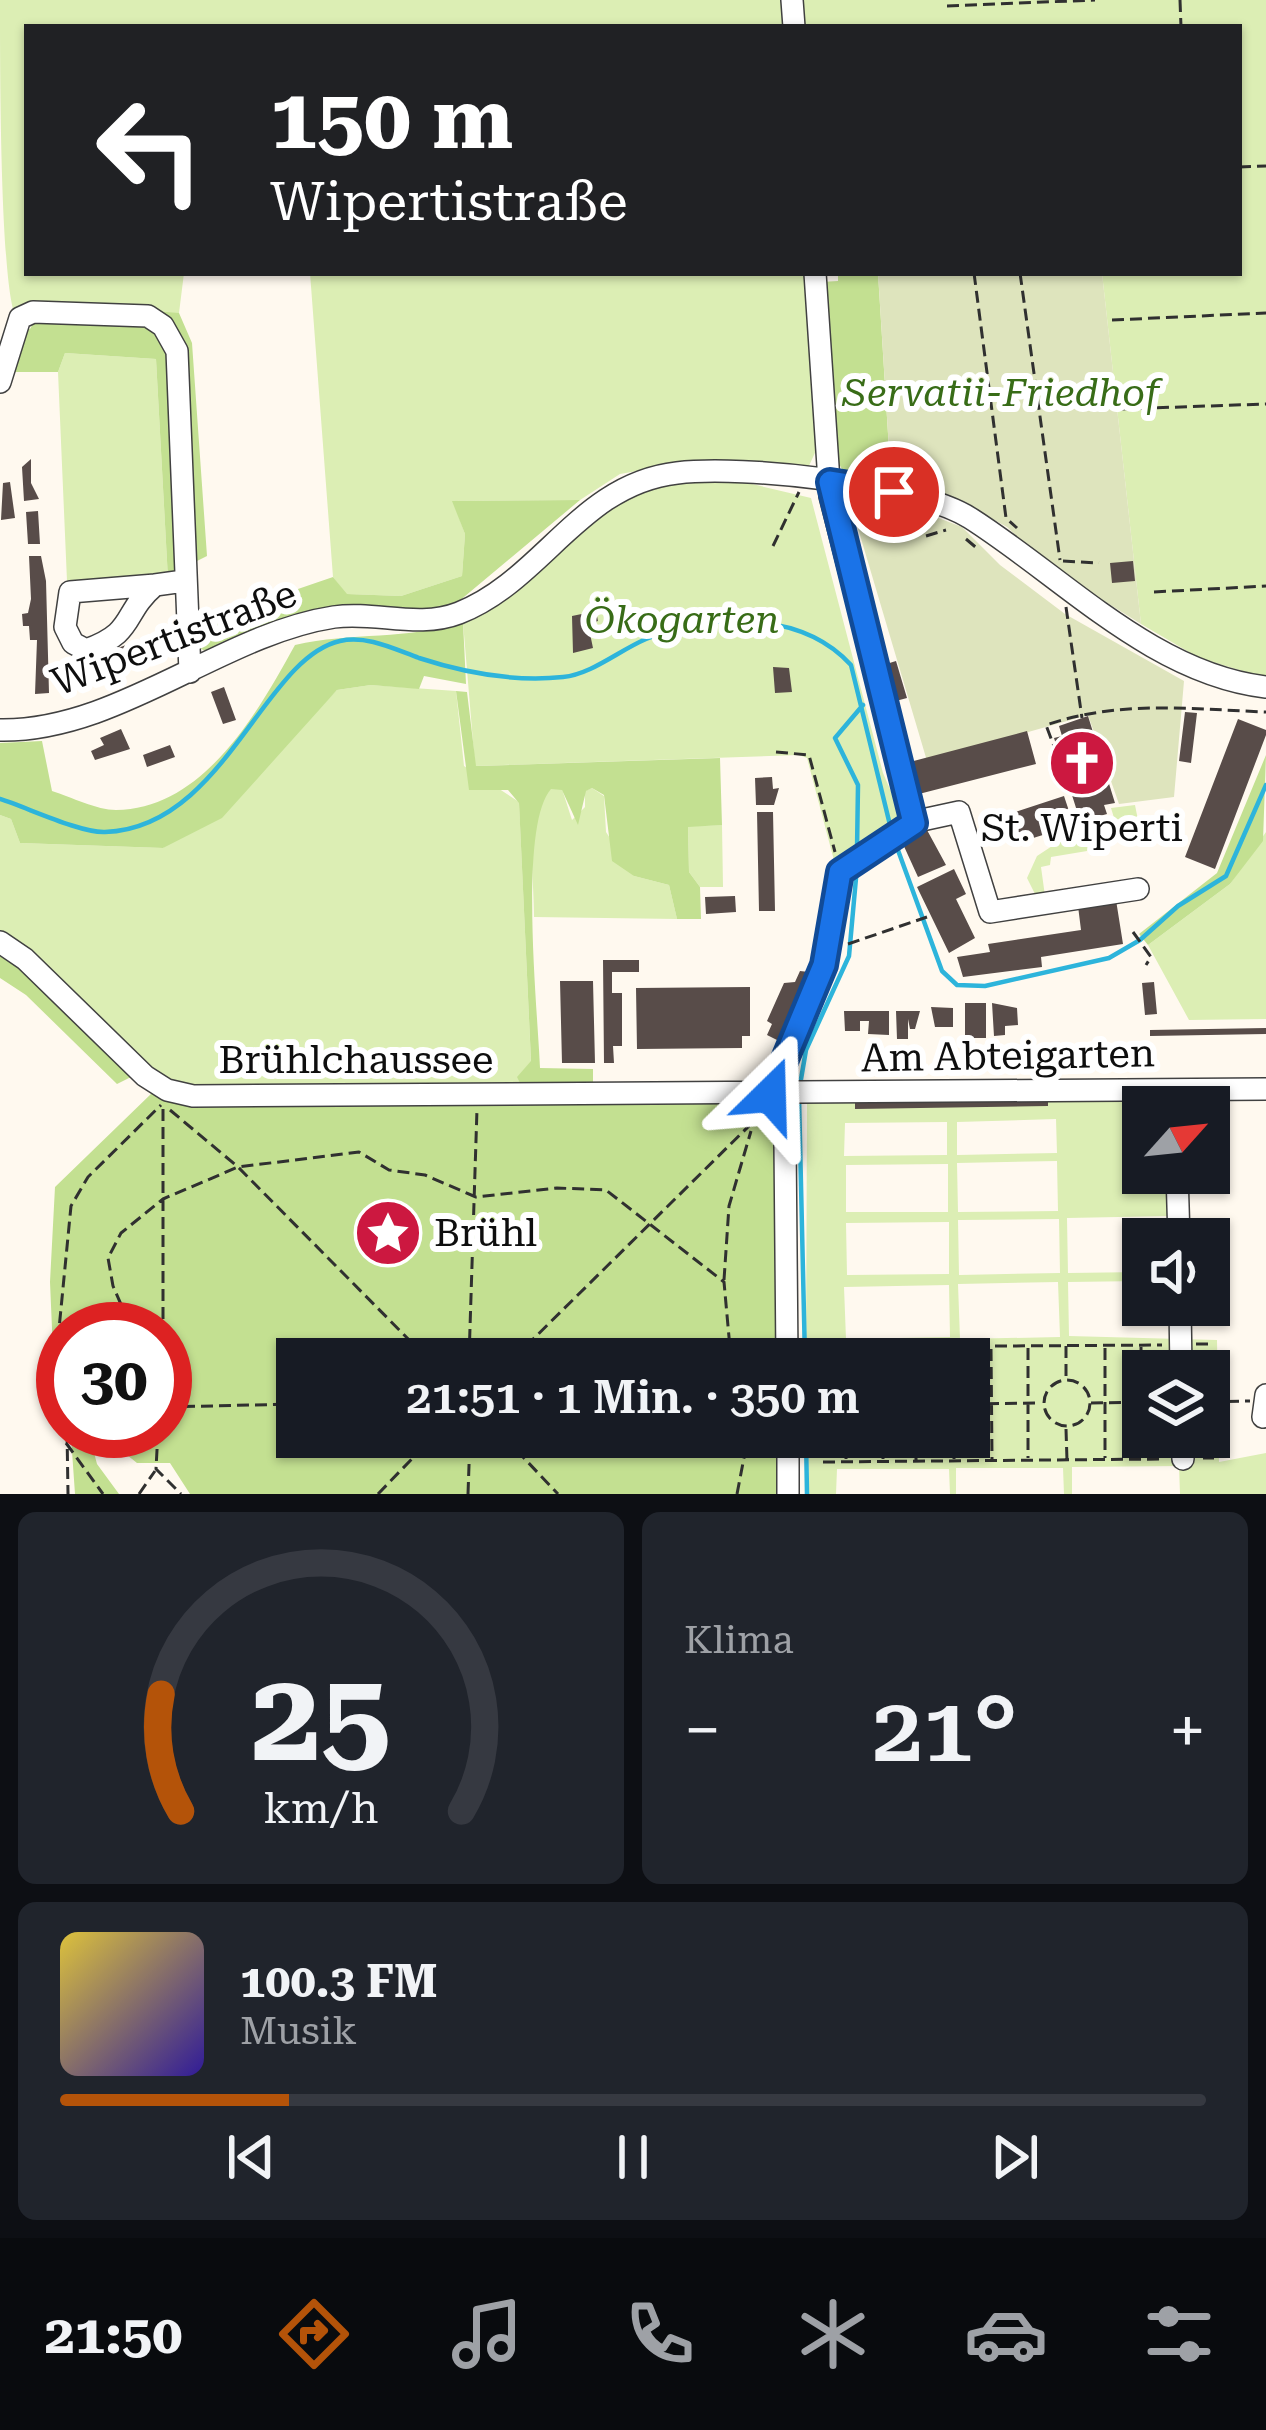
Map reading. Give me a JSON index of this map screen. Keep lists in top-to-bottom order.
{
  "streets": {
    "street": ["Wipertistraße", "Am Abteigarten", "Brühlchaussee"]
  },
  "crossings": [
    ["Am Abteigarten", "Brühlchaussee"]
  ],
  "parks": ["Servatii-Friedhof", "Ökogarten"],
  "places": {
    "church": ["St. Wiperti"],
    "place": ["Brühl"]
  },
  "north": "top right",
  "page": {
    "turn": ["150 m", "Wipertistraße"],
    "limit": "30",
    "trip": "21:51 · 1 Min. · 350 m",
    "tile": "Klima",
    "heat": ["−", "21°", "+"],
    "song": ["100.3 FM", "Musik"],
    "tabs": "21:50",
    "gauge": ["25", "km/h"]
  }
}
